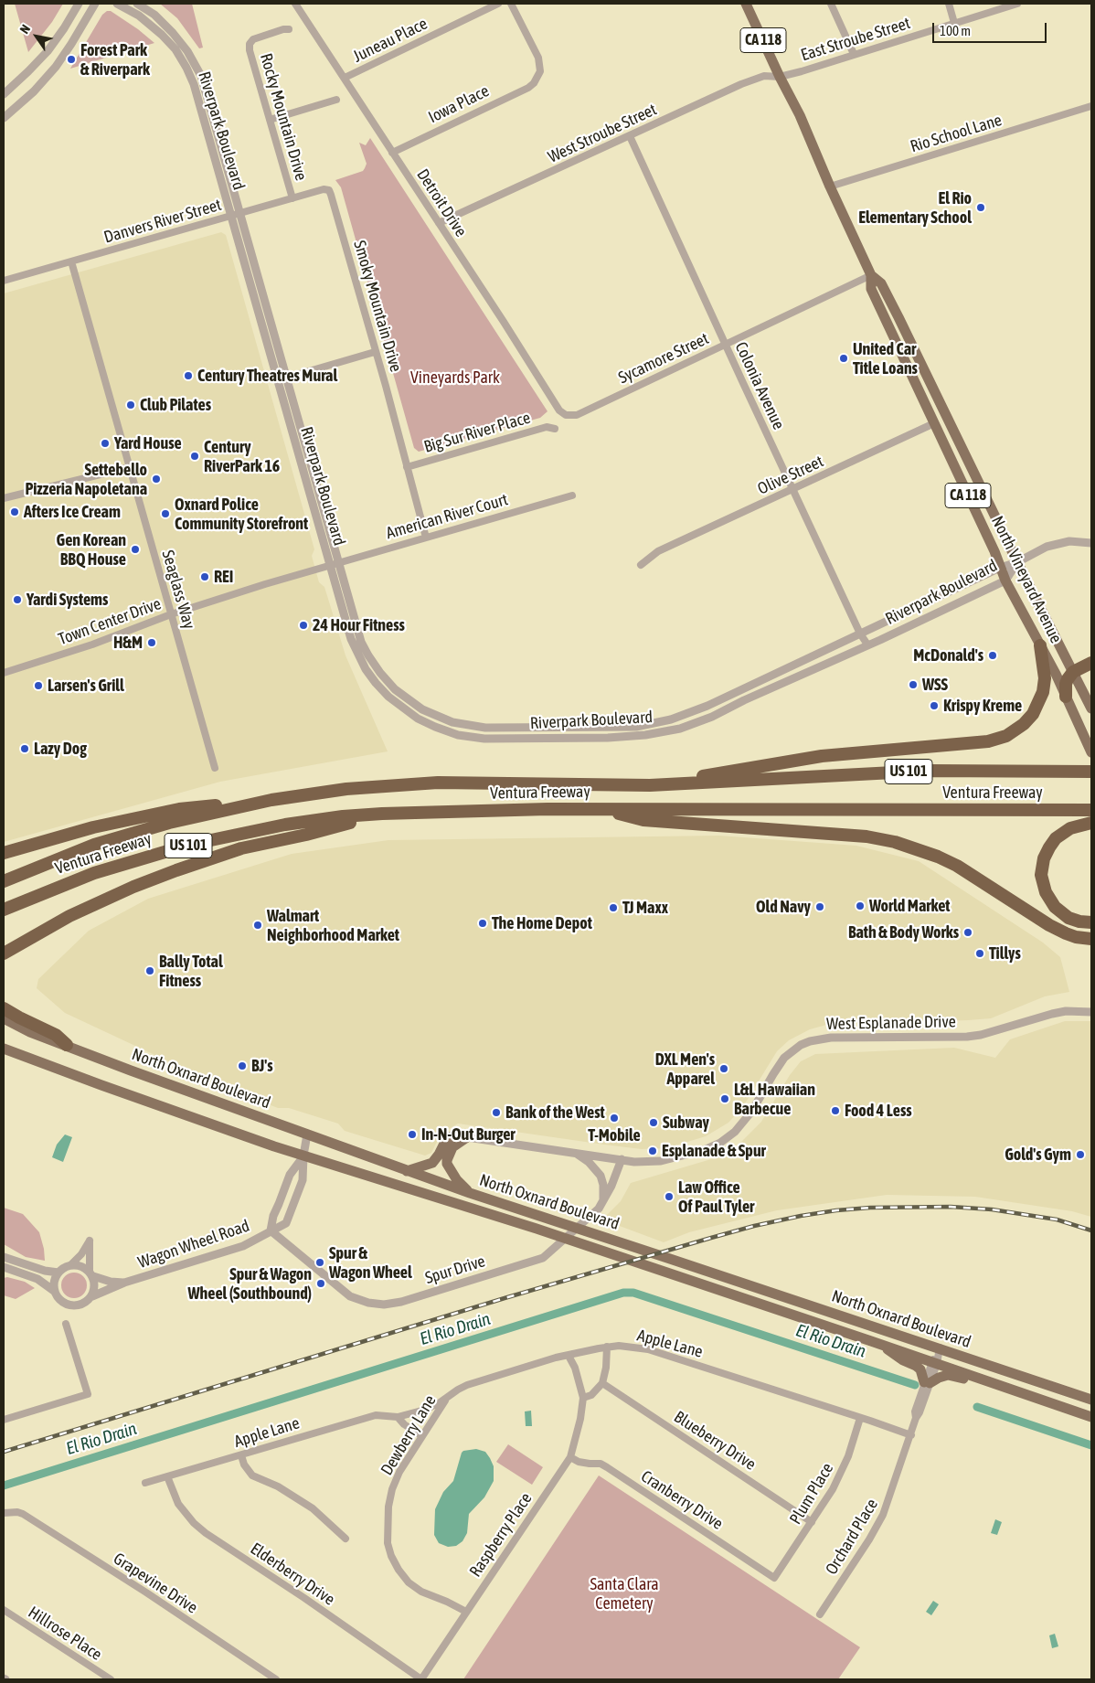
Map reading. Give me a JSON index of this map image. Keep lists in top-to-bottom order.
{
  "streets": {
    "highway": ["US 101", "Ventura Freeway"],
    "main road": ["CA 118", "North Vineyard Avenue", "North Oxnard Boulevard"],
    "street": [
      "East Stroube Street",
      "Juneau Place",
      "Iowa Place",
      "Rocky Mountain Drive",
      "Riverpark Boulevard",
      "West Stroube Street",
      "Rio School Lane",
      "Detroit Drive",
      "Danvers River Street",
      "Smoky Mountain Drive",
      "Sycamore Street",
      "Colonia Avenue",
      "Big Sur River Place",
      "Olive Street",
      "American River Court",
      "Seaglass Way",
      "Town Center Drive",
      "West Esplanade Drive",
      "Wagon Wheel Road",
      "Spur Drive",
      "Apple Lane",
      "Dewberry Lane",
      "Blueberry Drive",
      "Plum Place",
      "Cranberry Drive",
      "Raspberry Place",
      "Orchard Place",
      "Elderberry Drive",
      "Grapevine Drive",
      "Hillrose Place"
    ]
  },
  "crossings": [
    ["East Stroube Street", "West Stroube Street"],
    ["East Stroube Street", "North Vineyard Avenue"],
    ["Juneau Place", "Detroit Drive"],
    ["CA 118", "North Vineyard Avenue"],
    ["Iowa Place", "Detroit Drive"],
    ["Rocky Mountain Drive", "Danvers River Street"],
    ["Riverpark Boulevard", "Danvers River Street"],
    ["Riverpark Boulevard", "Colonia Avenue"],
    ["Riverpark Boulevard", "American River Court"],
    ["Riverpark Boulevard", "North Vineyard Avenue"],
    ["Riverpark Boulevard", "Town Center Drive"],
    ["West Stroube Street", "Detroit Drive"],
    ["West Stroube Street", "Colonia Avenue"],
    ["West Stroube Street", "North Vineyard Avenue"],
    ["Rio School Lane", "North Vineyard Avenue"],
    ["Detroit Drive", "Sycamore Street"],
    ["Danvers River Street", "Smoky Mountain Drive"],
    ["Danvers River Street", "Seaglass Way"],
    ["Smoky Mountain Drive", "Big Sur River Place"],
    ["Smoky Mountain Drive", "American River Court"],
    ["Sycamore Street", "Colonia Avenue"],
    ["Sycamore Street", "North Vineyard Avenue"],
    ["Colonia Avenue", "Olive Street"],
    ["Olive Street", "North Vineyard Avenue"],
    ["American River Court", "Town Center Drive"],
    ["Seaglass Way", "Town Center Drive"],
    ["West Esplanade Drive", "Spur Drive"],
    ["North Oxnard Boulevard", "Wagon Wheel Road"],
    ["North Oxnard Boulevard", "Orchard Place"],
    ["Wagon Wheel Road", "Spur Drive"],
    ["Apple Lane", "Dewberry Lane"],
    ["Apple Lane", "Plum Place"],
    ["Apple Lane", "Raspberry Place"],
    ["Apple Lane", "Orchard Place"],
    ["Apple Lane", "Elderberry Drive"],
    ["Dewberry Lane", "Raspberry Place"],
    ["Blueberry Drive", "Plum Place"],
    ["Plum Place", "Cranberry Drive"],
    ["Cranberry Drive", "Raspberry Place"],
    ["Raspberry Place", "Elderberry Drive"]
  ],
  "water": ["El Rio Drain"],
  "parks": ["Vineyards Park", "Santa Clara Cemetery"],
  "places": [
    "Forest Park & Riverpark",
    "El Rio Elementary School",
    "United Car Title Loans",
    "Century Theatres Mural",
    "Club Pilates",
    "Yard House",
    "Century RiverPark 16",
    "Settebello Pizzeria Napoletana",
    "Afters Ice Cream",
    "Oxnard Police Community Storefront",
    "Gen Korean BBQ House",
    "REI",
    "Yardi Systems",
    "24 Hour Fitness",
    "H&M",
    "McDonald's",
    "WSS",
    "Larsen's Grill",
    "Krispy Kreme",
    "Lazy Dog",
    "World Market",
    "Old Navy",
    "TJ Maxx",
    "The Home Depot",
    "Walmart Neighborhood Market",
    "Bath & Body Works",
    "Tillys",
    "Bally Total Fitness",
    "BJ's",
    "DXL Men's Apparel",
    "L&L Hawaiian Barbecue",
    "Food 4 Less",
    "Bank of the West",
    "T-Mobile",
    "Subway",
    "In-N-Out Burger",
    "Esplanade & Spur",
    "Gold's Gym",
    "Law Office Of Paul Tyler",
    "Spur & Wagon Wheel",
    "Spur & Wagon Wheel (Southbound)"
  ],
  "scale_bar": "100 m",
  "north": "top left"
}
